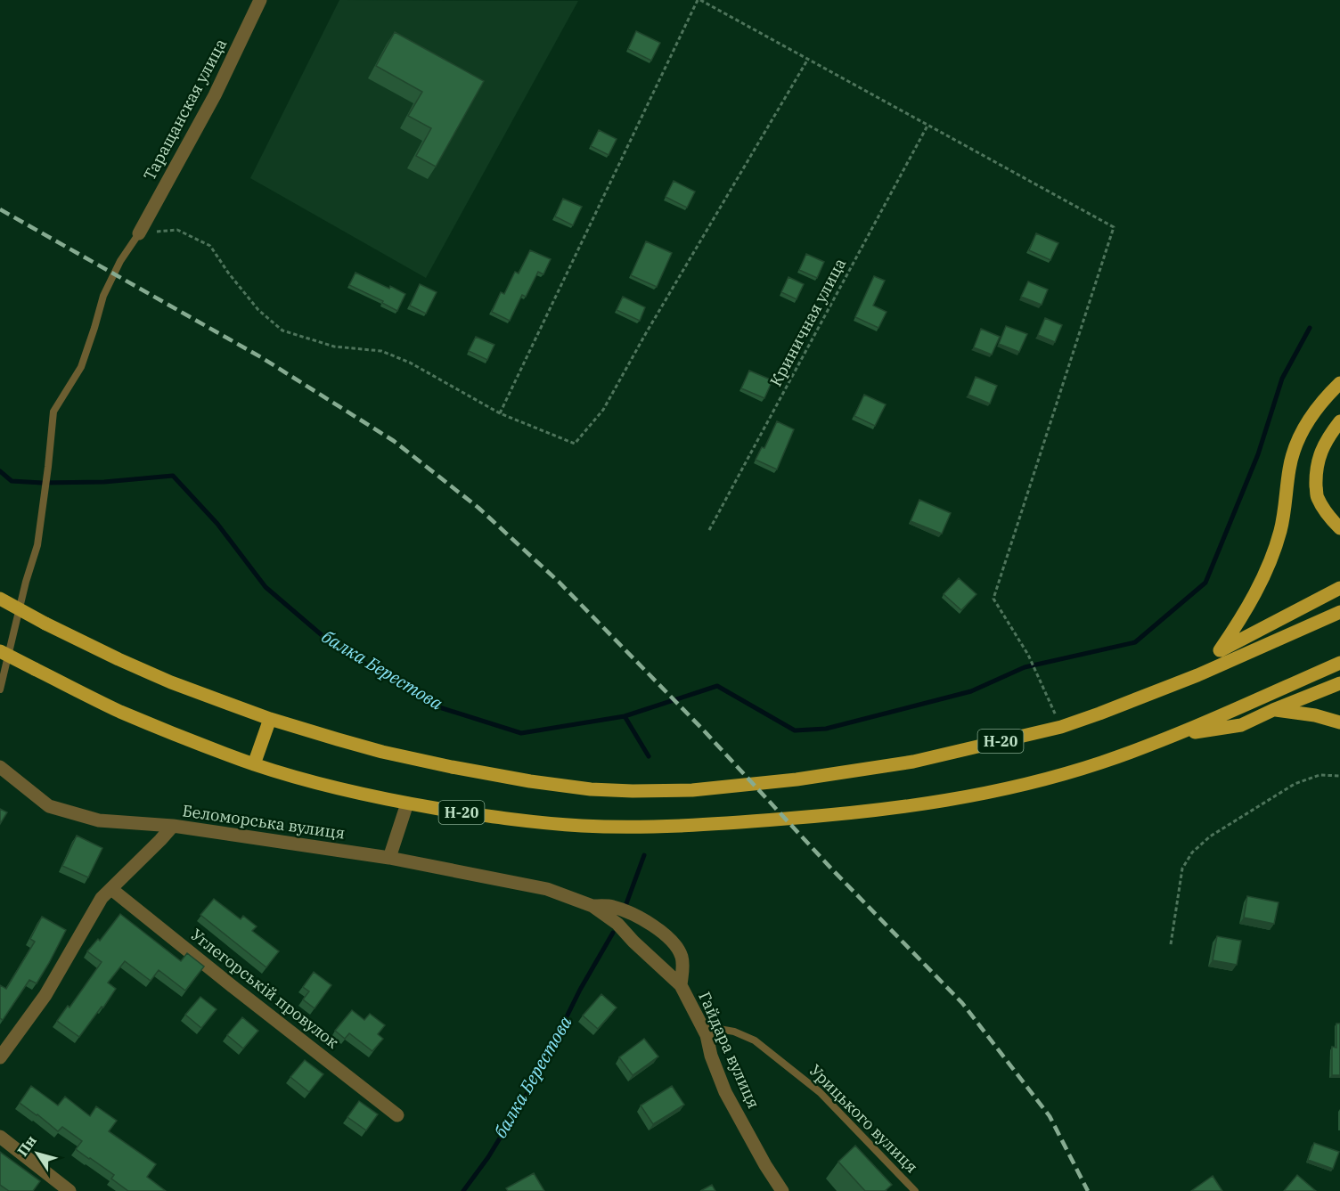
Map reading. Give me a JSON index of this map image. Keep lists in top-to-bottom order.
{
  "streets": {
    "main road": ["Н-20"],
    "street": [
      "Таращанская улица",
      "Беломорська вулиця",
      "Углегорськiй провулок",
      "Гайдара вулиця"
    ],
    "lane": ["Урицького вулиця"],
    "path": ["Криничная улица"]
  },
  "crossings": [
    ["Беломорська вулиця", "Углегорськiй провулок"],
    ["Беломорська вулиця", "Гайдара вулиця"],
    ["Гайдара вулиця", "Урицького вулиця"]
  ],
  "water": ["балка Берестова"],
  "north": "top left"
}
